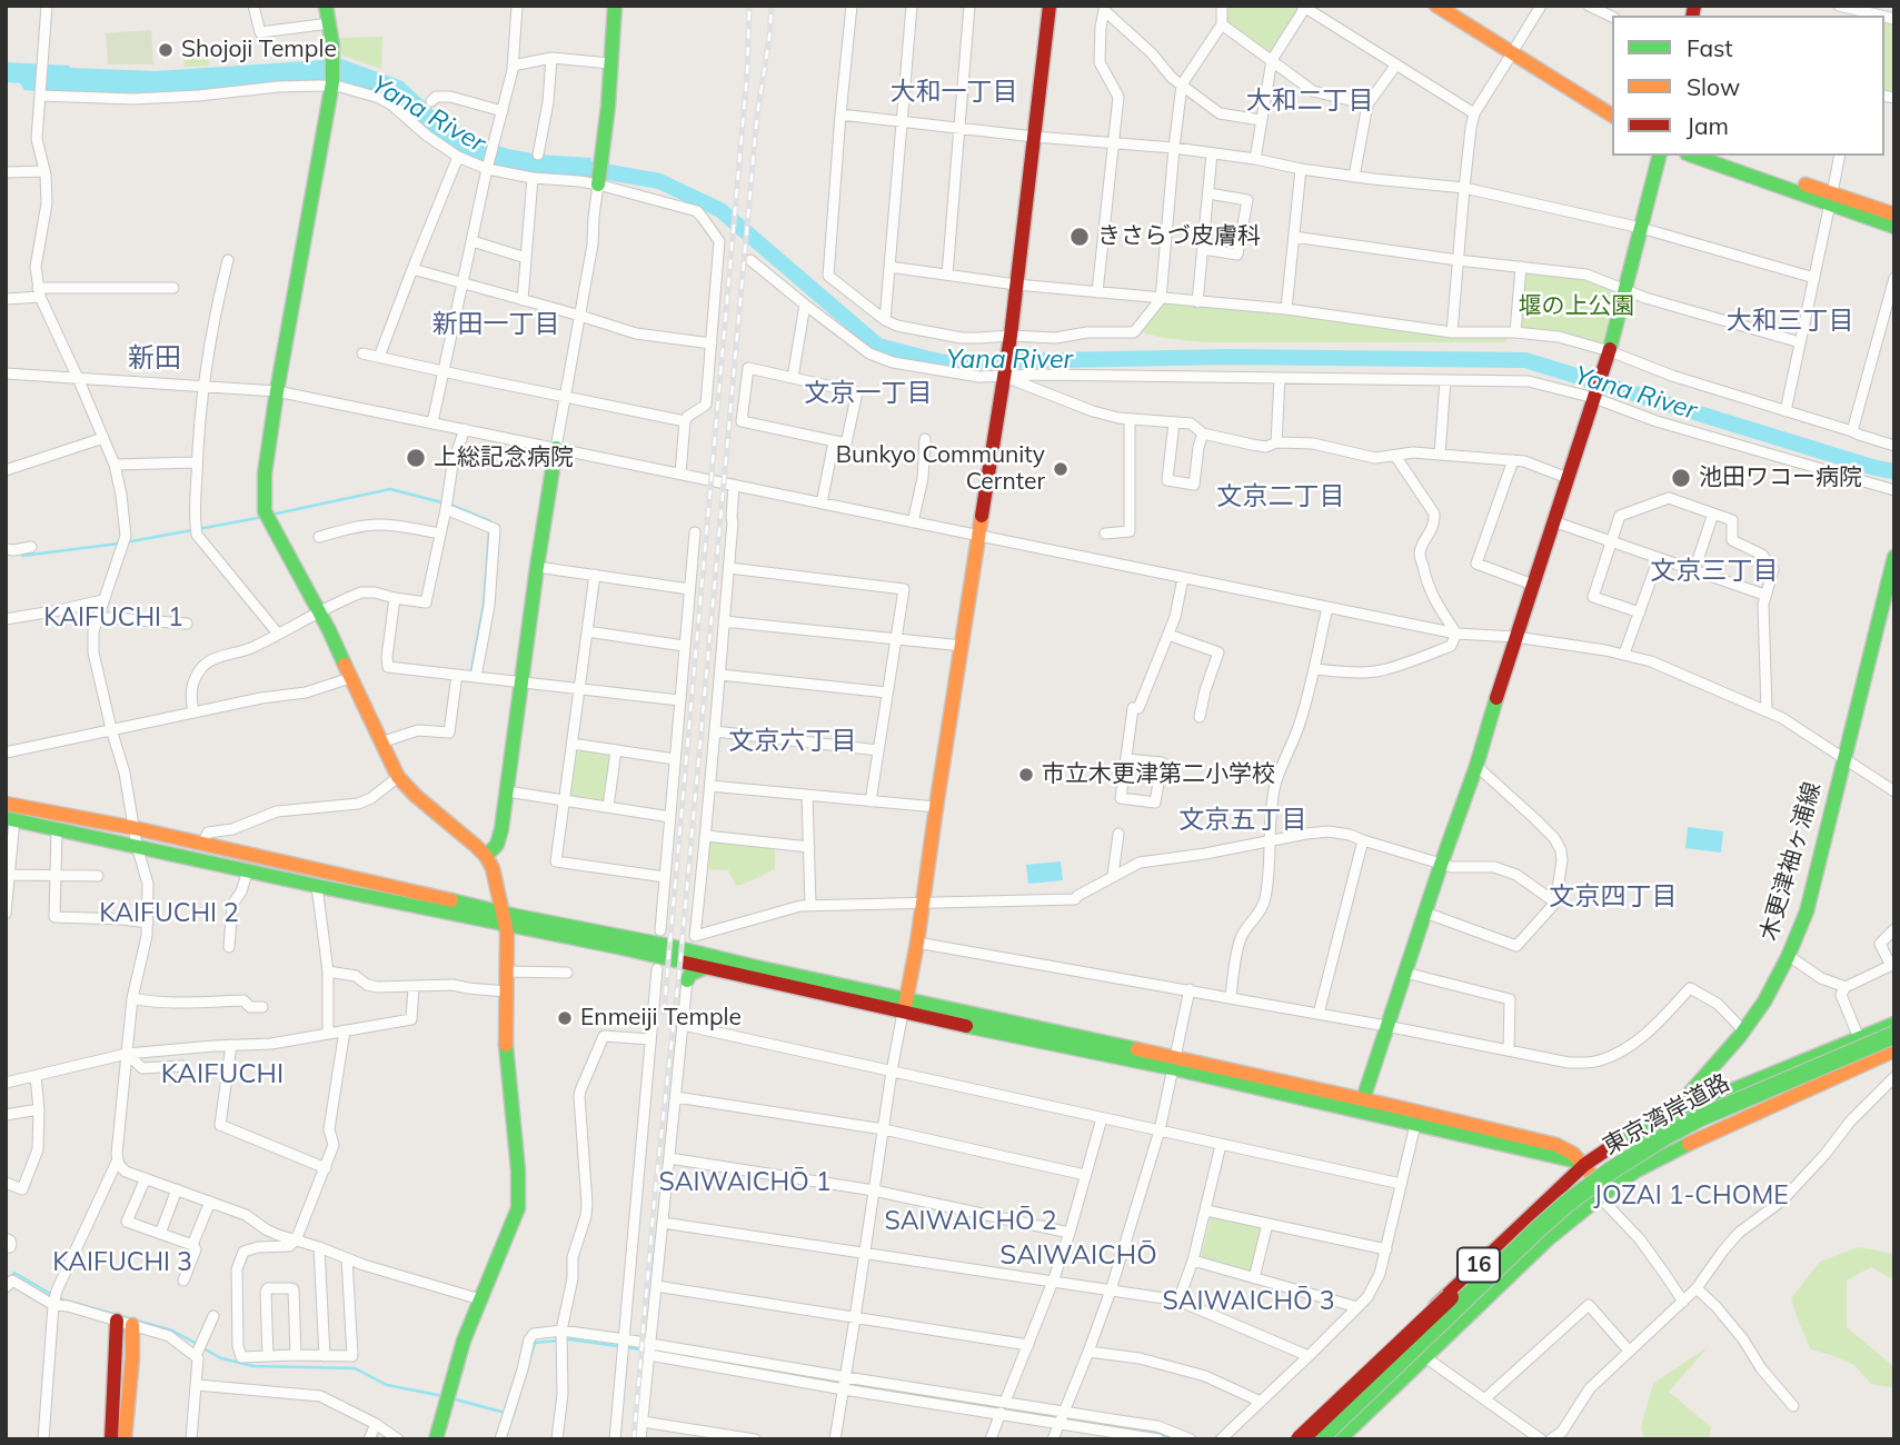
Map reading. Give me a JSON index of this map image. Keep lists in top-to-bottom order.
{
  "streets": {
    "main road": ["木更津袖ヶ浦線", "東京湾岸道路", "16"]
  },
  "crossings": [
    ["木更津袖ヶ浦線", "東京湾岸道路"],
    ["木更津袖ヶ浦線", "16"],
    ["東京湾岸道路", "16"]
  ],
  "districts": [
    "大和一丁目",
    "大和二丁目",
    "大和三丁目",
    "新田一丁目",
    "新田",
    "文京一丁目",
    "文京二丁目",
    "文京三丁目",
    "KAIFUCHI 1",
    "文京六丁目",
    "文京五丁目",
    "文京四丁目",
    "KAIFUCHI 2",
    "KAIFUCHI",
    "SAIWAICHŌ 1",
    "JOZAI 1-CHOME",
    "SAIWAICHŌ 2",
    "SAIWAICHŌ",
    "KAIFUCHI 3",
    "SAIWAICHŌ 3"
  ],
  "water": ["Yana River"],
  "parks": ["堰の上公園"],
  "places": [
    "Shojoji Temple",
    "きさらづ皮膚科",
    "上総記念病院",
    "Bunkyo Community Cernter",
    "池田ワコー病院",
    "市立木更津第二小学校",
    "Enmeiji Temple"
  ],
  "legend": ["Fast", "Slow", "Jam"]
}
